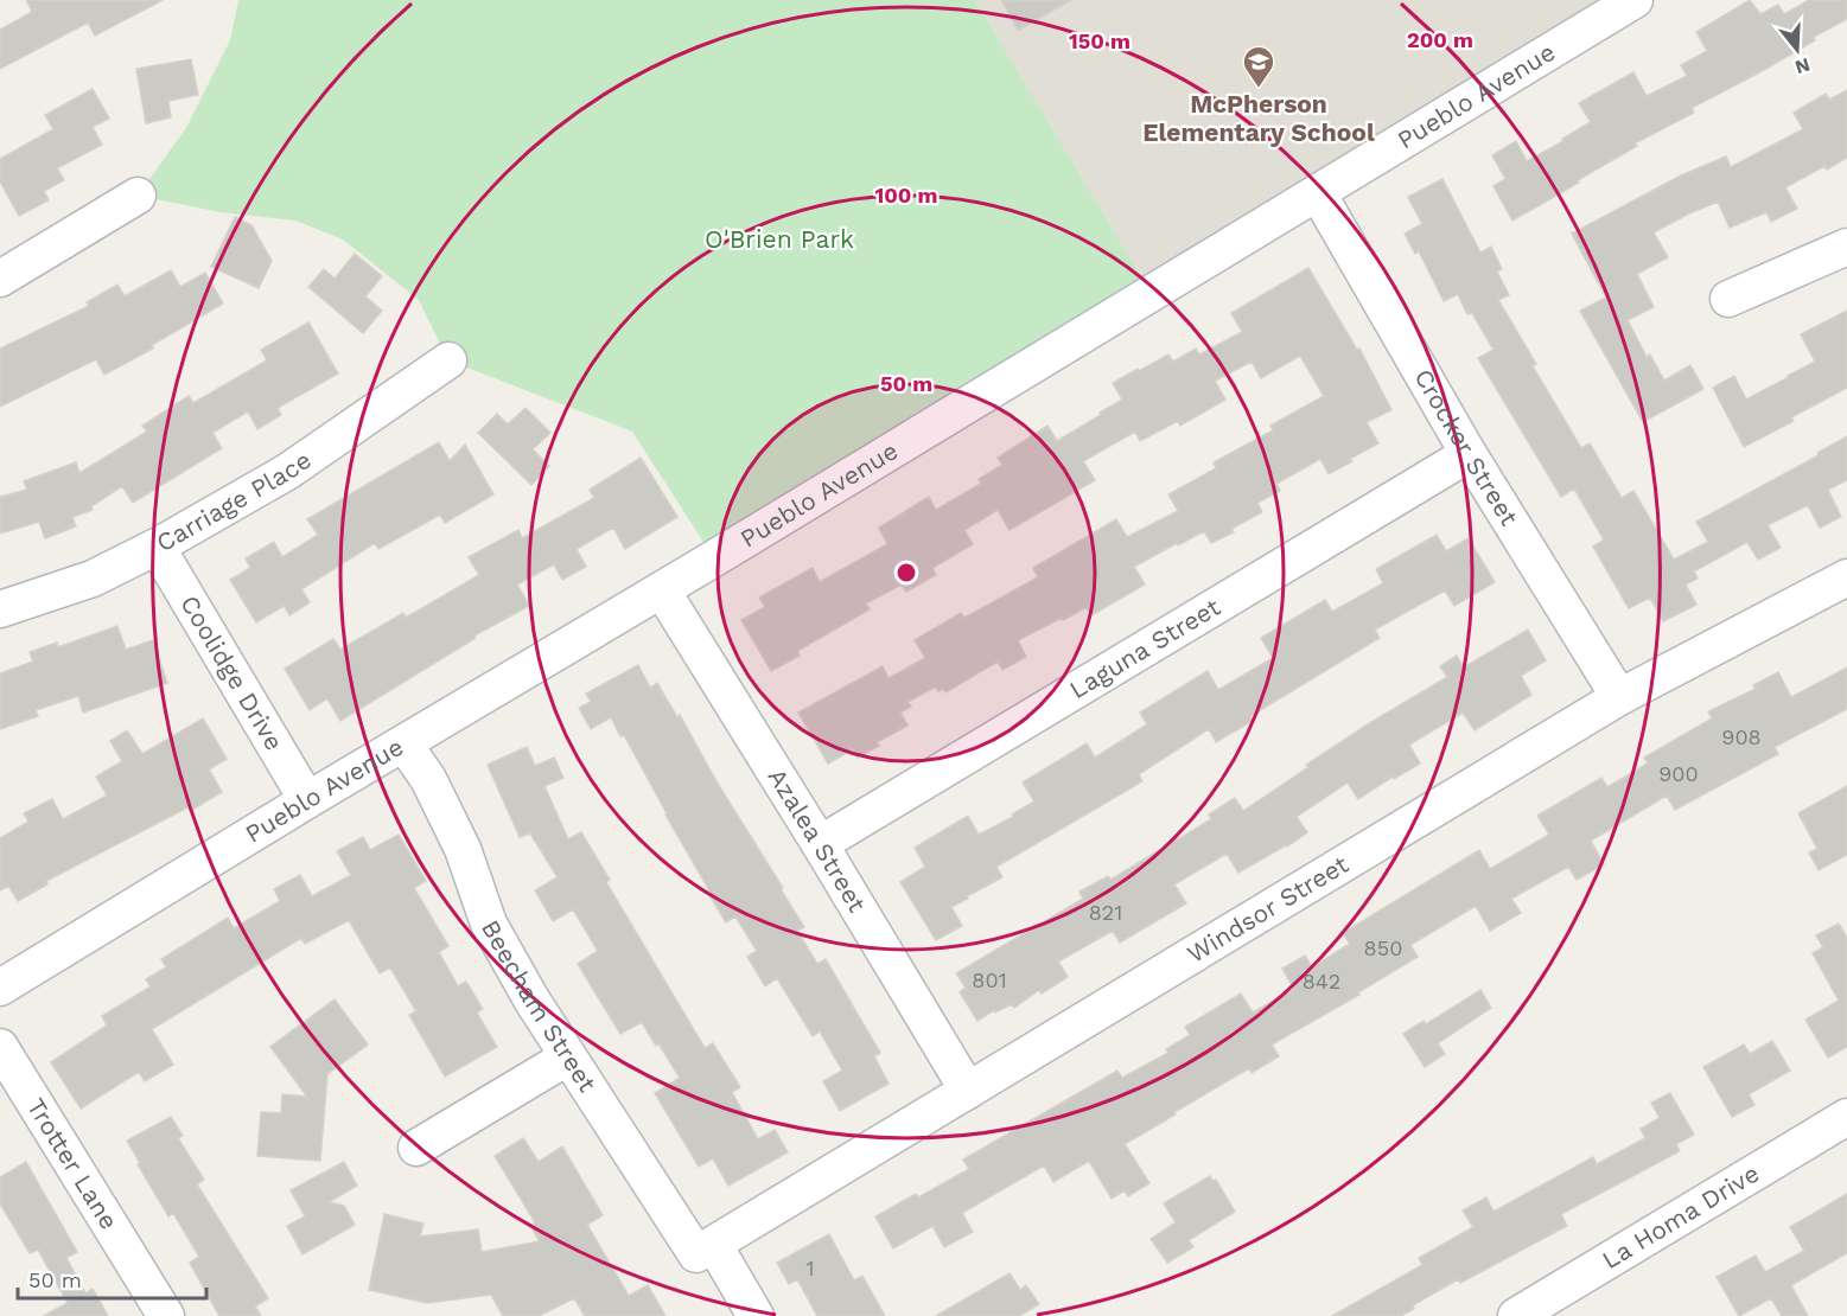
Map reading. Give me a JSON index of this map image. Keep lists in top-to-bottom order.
{
  "streets": {
    "street": [
      "Pueblo Avenue",
      "Crocker Street",
      "Carriage Place",
      "Laguna Street",
      "Coolidge Drive",
      "Azalea Street",
      "Windsor Street",
      "Beecham Street",
      "Trotter Lane",
      "La Homa Drive"
    ]
  },
  "crossings": [
    ["Pueblo Avenue", "Crocker Street"],
    ["Pueblo Avenue", "Coolidge Drive"],
    ["Pueblo Avenue", "Azalea Street"],
    ["Pueblo Avenue", "Beecham Street"],
    ["Crocker Street", "Laguna Street"],
    ["Crocker Street", "Windsor Street"],
    ["Carriage Place", "Coolidge Drive"],
    ["Laguna Street", "Azalea Street"],
    ["Azalea Street", "Windsor Street"],
    ["Windsor Street", "Beecham Street"]
  ],
  "parks": ["O'Brien Park"],
  "places": {
    "school or university": ["McPherson Elementary School"]
  },
  "house_numbers": [
    "908",
    "900",
    "821",
    "850",
    "801",
    "842",
    "1"
  ],
  "scale_bar": "50 m",
  "north": "bottom",
  "rings": [
    "200 m",
    "150 m",
    "100 m",
    "50 m"
  ]
}
